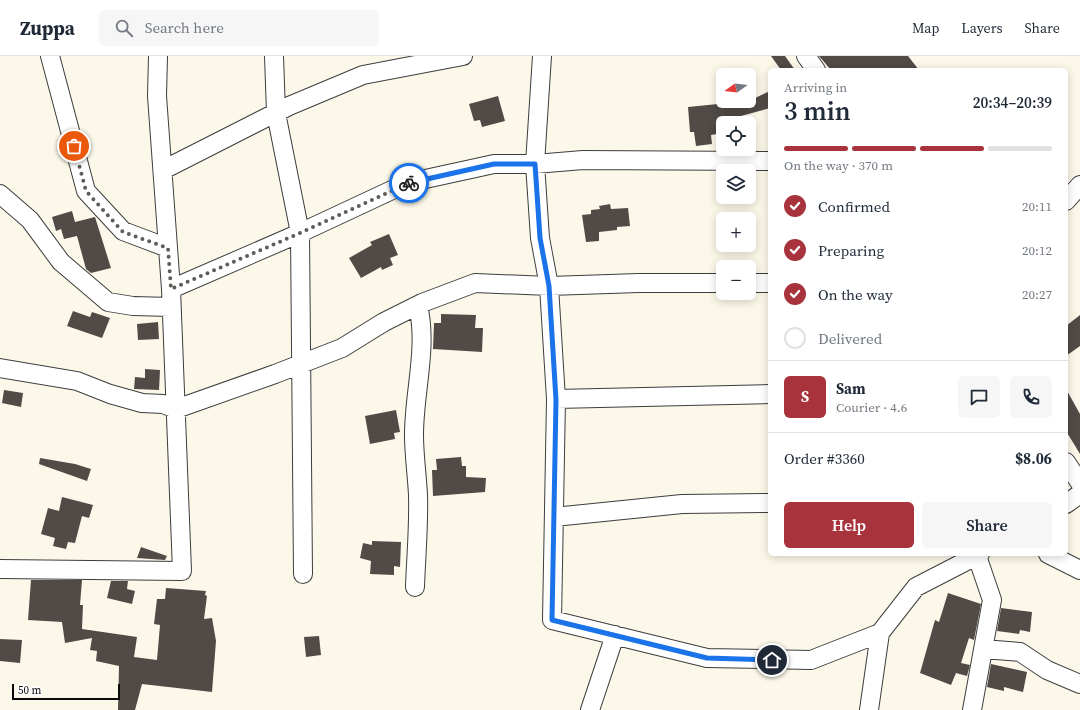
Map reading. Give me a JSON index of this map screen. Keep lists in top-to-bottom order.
{
  "scale_bar": "50 m",
  "north": "left",
  "page": {
    "header": "Zuppa",
    "search": "Search here",
    "nav": ["Map", "Layers", "Share"],
    "map_buttons": ["+", "−"],
    "heading": ["3 min", "Arriving in", "20:34–20:39"],
    "panel": [
      "Sam",
      "Courier · 4.6",
      "Order #3360",
      "$8.06"
    ],
    "bar": "On the way · 370 m",
    "list": [
      ["Confirmed", "20:11"],
      ["Preparing", "20:12"],
      ["On the way", "20:27"],
      "Delivered"
    ],
    "round": "S",
    "buttons": ["Help", "Share"],
    "scale": "50 m"
  }
}
